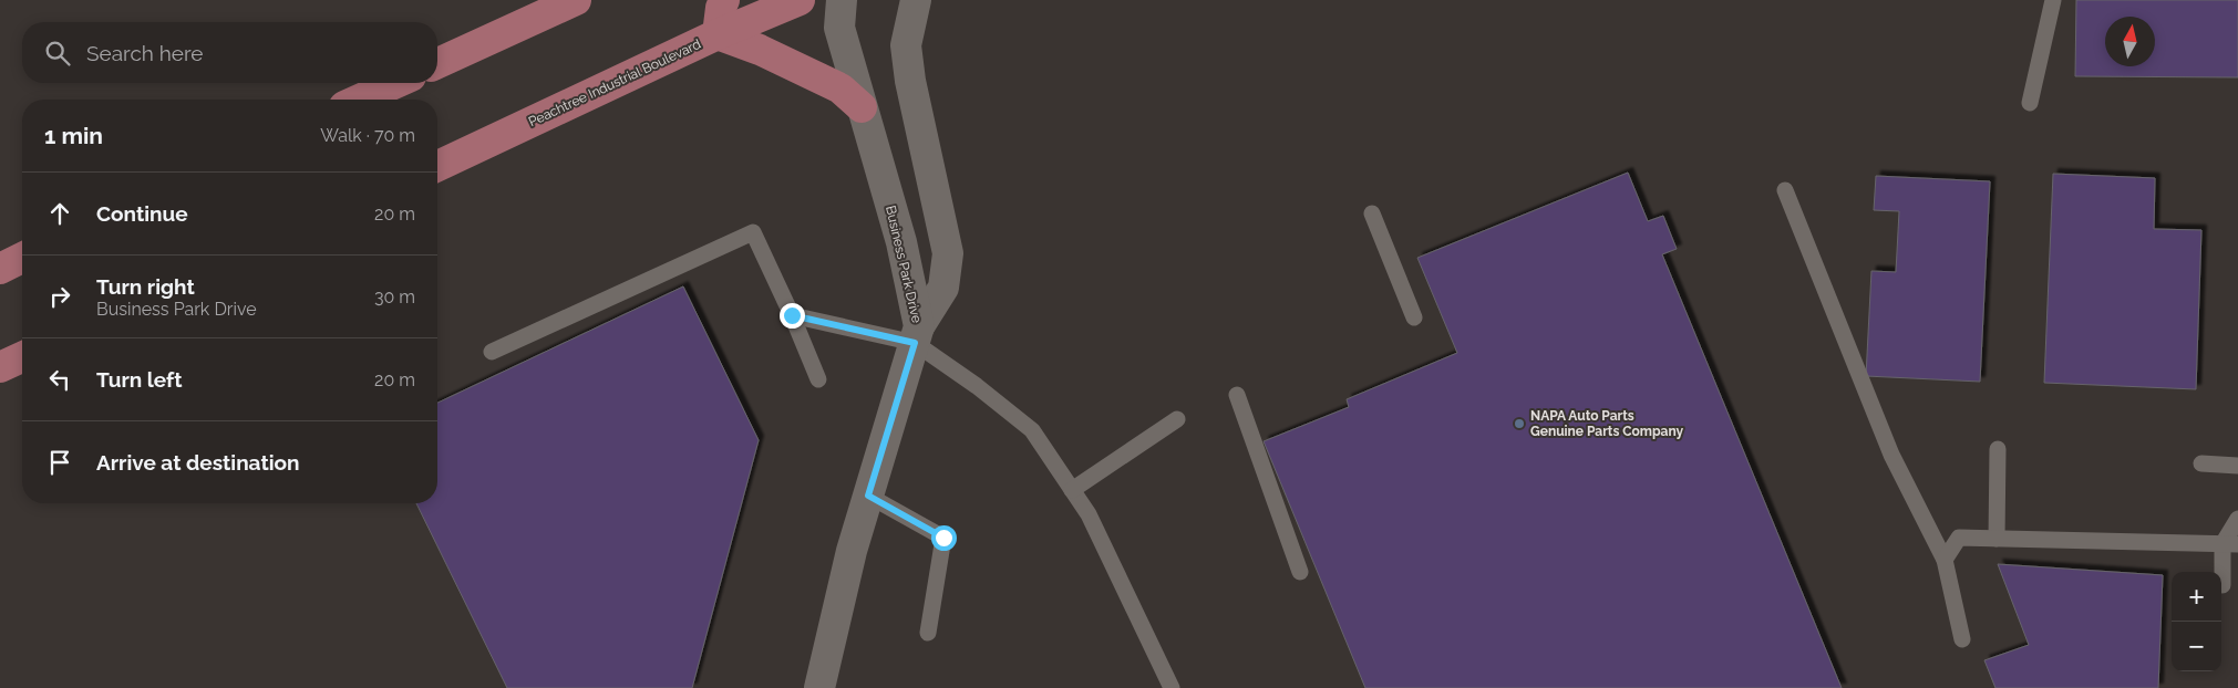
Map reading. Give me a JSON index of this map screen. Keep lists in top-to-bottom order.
{
  "streets": {
    "highway": ["Peachtree Industrial Boulevard"],
    "street": ["Business Park Drive"]
  },
  "places": ["NAPA Auto Parts Genuine Parts Company"],
  "north": "top",
  "page": {
    "search": "Search here",
    "heading": ["1 min", "Walk · 70 m"],
    "list": [
      ["Continue", "20 m"],
      ["Turn right", "Business Park Drive", "30 m"],
      ["Turn left", "20 m"],
      "Arrive at destination"
    ],
    "map_buttons": ["+", "−"]
  }
}
